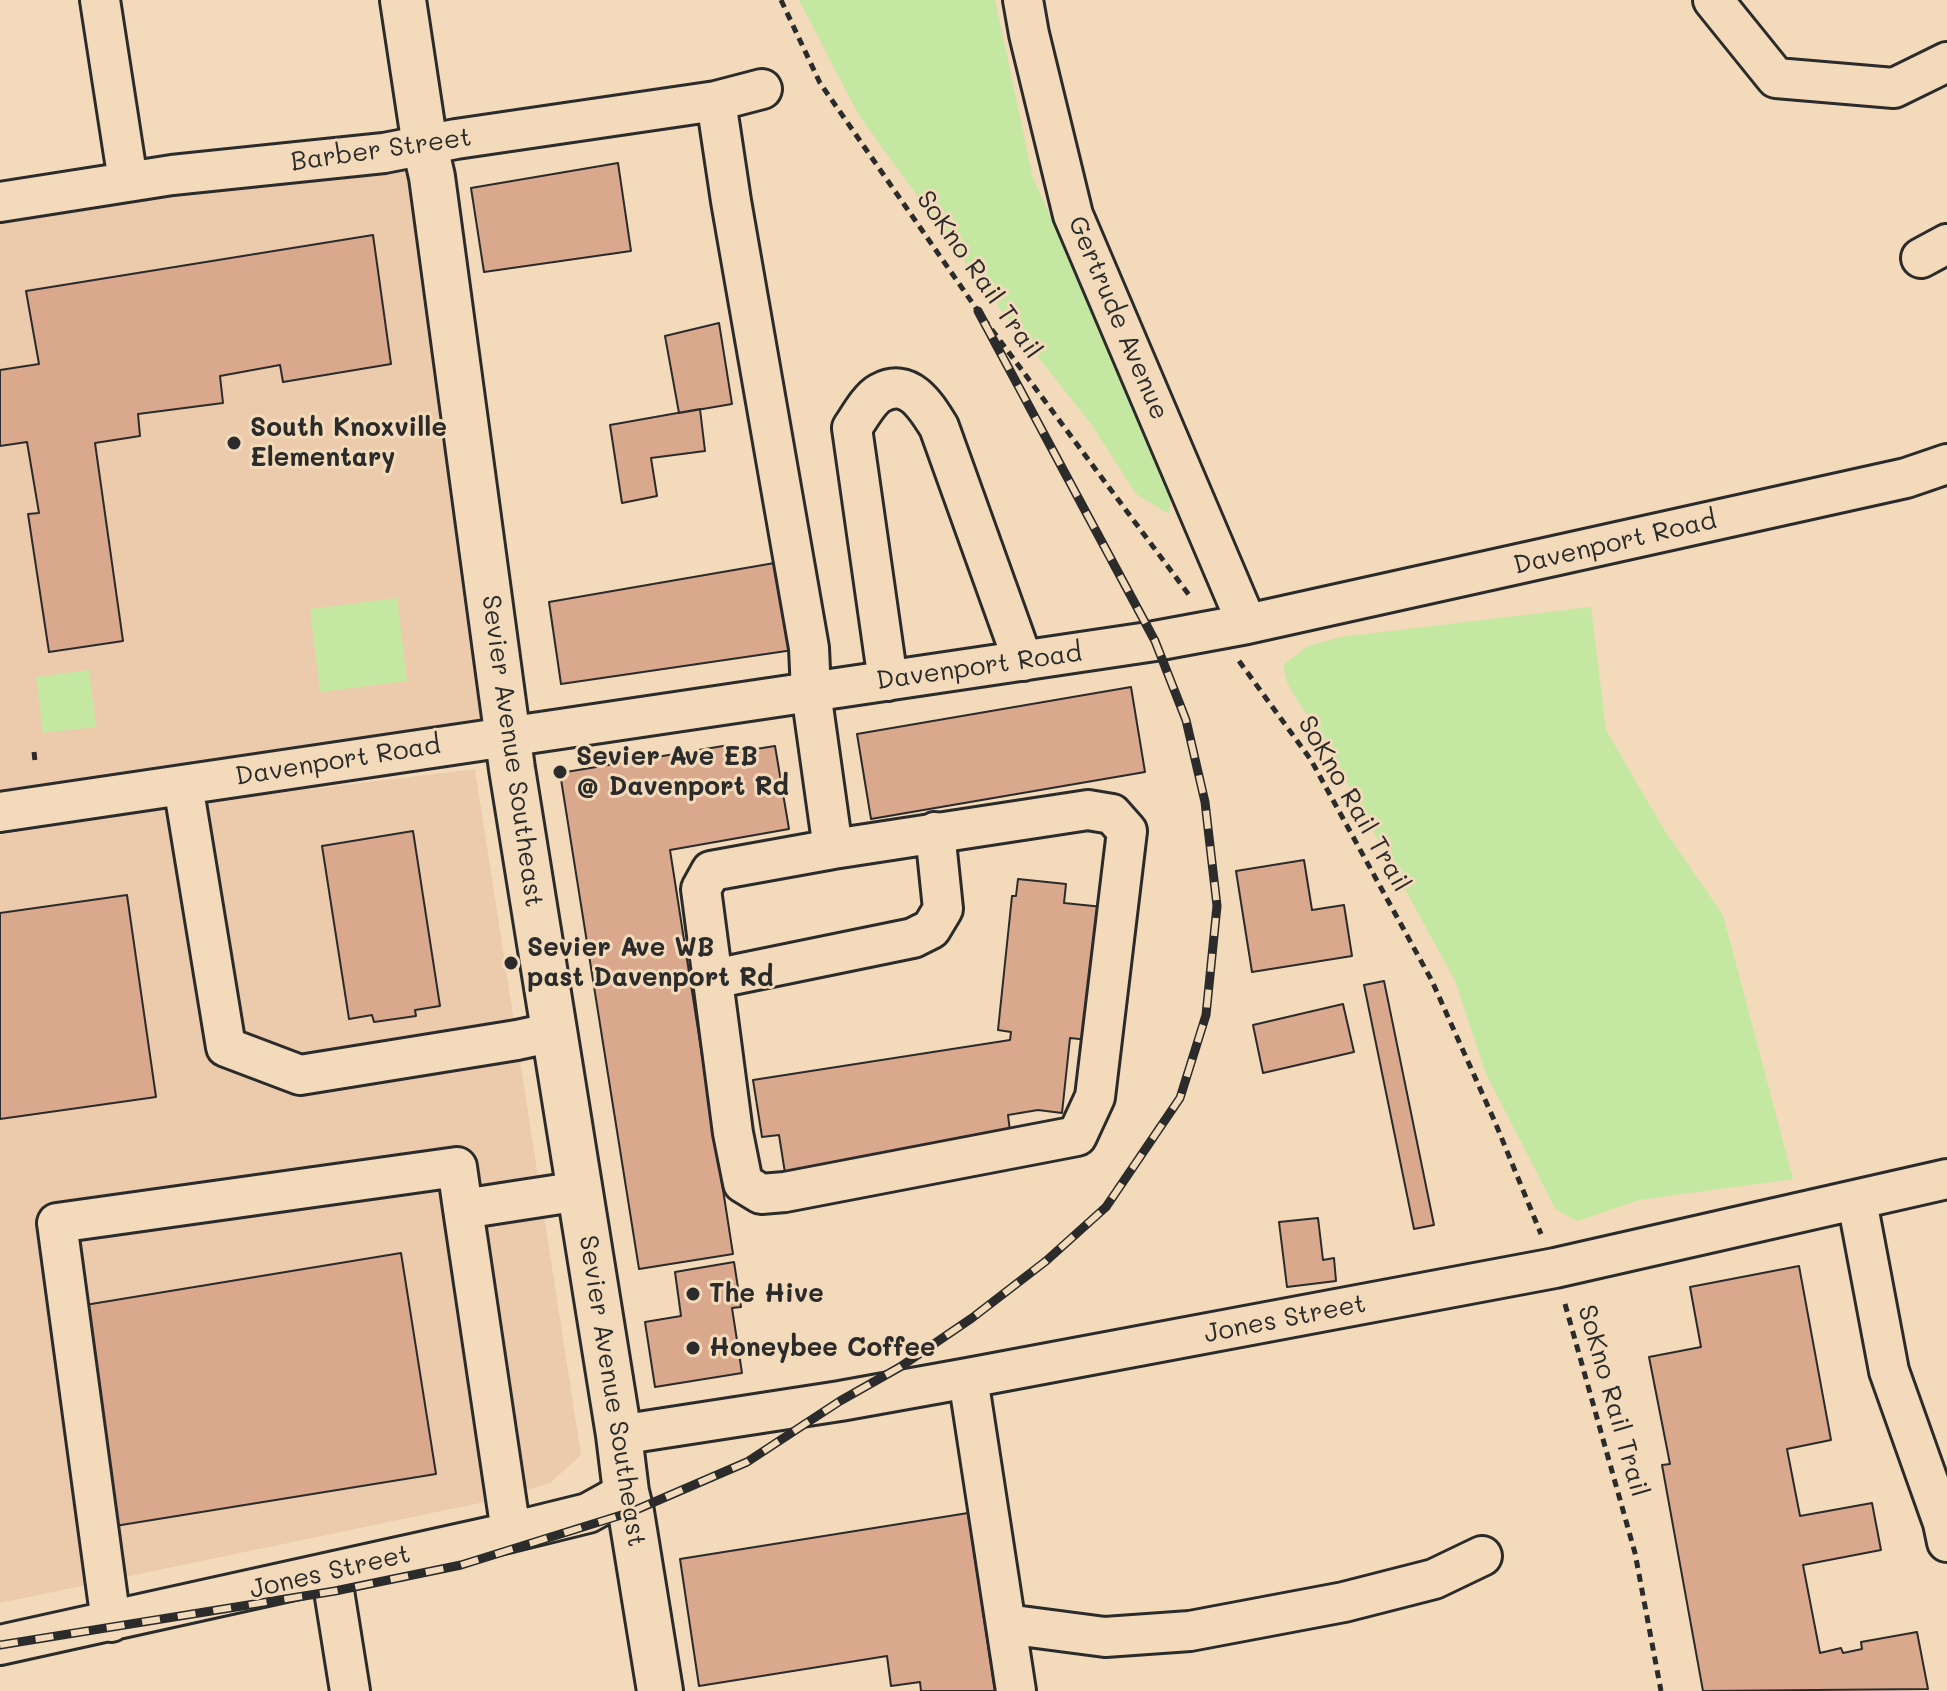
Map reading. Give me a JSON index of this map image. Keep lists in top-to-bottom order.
{
  "streets": {
    "main road": ["Sevier Avenue Southeast"],
    "street": [
      "Barber Street",
      "Gertrude Avenue",
      "Davenport Road",
      "Jones Street"
    ],
    "path": ["SoKno Rail Trail"]
  },
  "crossings": [
    ["Barber Street", "Sevier Avenue Southeast"],
    ["SoKno Rail Trail", "Gertrude Avenue"],
    ["SoKno Rail Trail", "Davenport Road"],
    ["SoKno Rail Trail", "Jones Street"],
    ["Gertrude Avenue", "Davenport Road"],
    ["Davenport Road", "Sevier Avenue Southeast"],
    ["Sevier Avenue Southeast", "Jones Street"]
  ],
  "places": [
    "South Knoxville Elementary",
    "Sevier Ave EB @ Davenport Rd",
    "Sevier Ave WB past Davenport Rd",
    "The Hive",
    "Honeybee Coffee"
  ]
}
